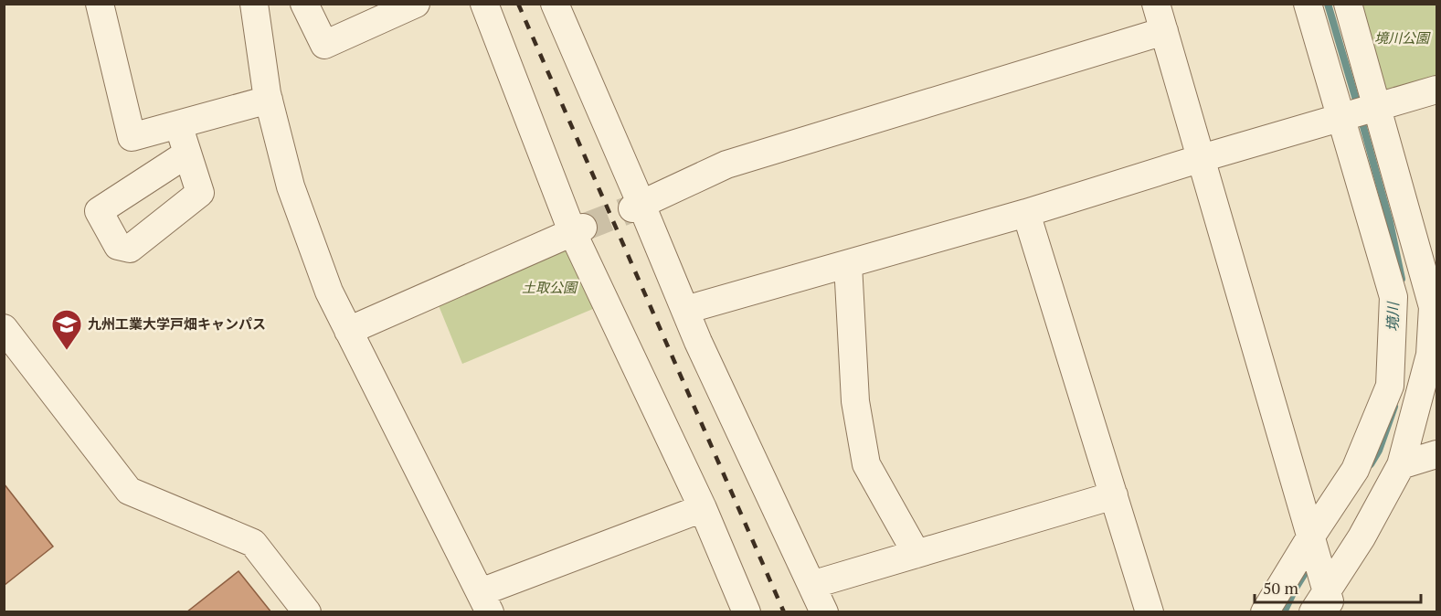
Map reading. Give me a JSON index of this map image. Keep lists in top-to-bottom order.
{
  "water": ["境川"],
  "parks": ["境川公園", "土取公園"],
  "places": {
    "school or university": ["九州工業大学戸畑キャンパス"]
  },
  "scale_bar": "50 m"
}
